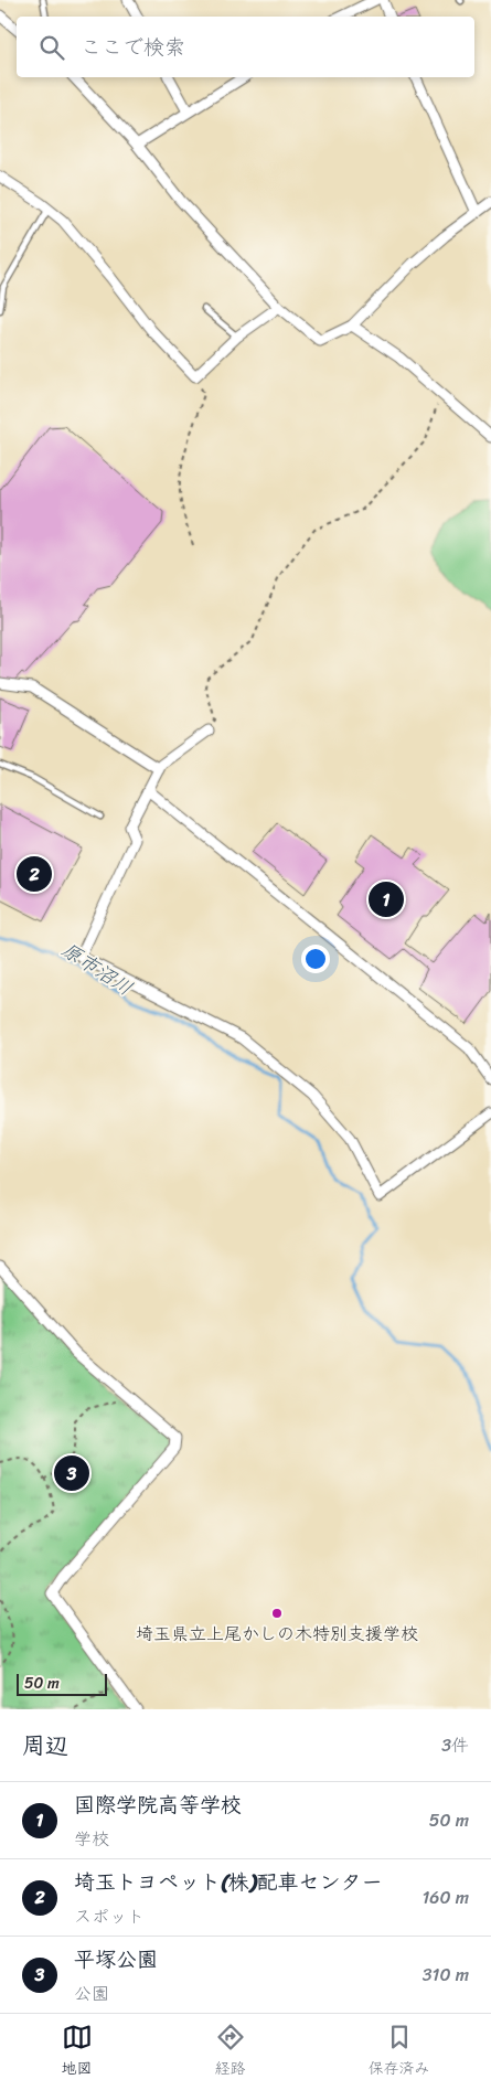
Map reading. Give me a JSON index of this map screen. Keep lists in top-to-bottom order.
{
  "water": ["原市沼川"],
  "places": ["埼玉県立上尾かしの木特別支援学校"],
  "scale_bar": "50 m",
  "page": {
    "search": "ここで検索",
    "pins": ["2", "1", "3"],
    "scale": "50 m",
    "heading": ["周辺", "3件"],
    "list": [
      {
        "mark": "1",
        "name": "国際学院高等学校",
        "note": "学校",
        "value": "50 m"
      },
      {
        "mark": "2",
        "name": "埼玉トヨペット(株)配車センター",
        "note": "スポット",
        "value": "160 m"
      },
      {
        "mark": "3",
        "name": "平塚公園",
        "note": "公園",
        "value": "310 m"
      }
    ],
    "nav": ["地図", "経路", "保存済み"]
  }
}
